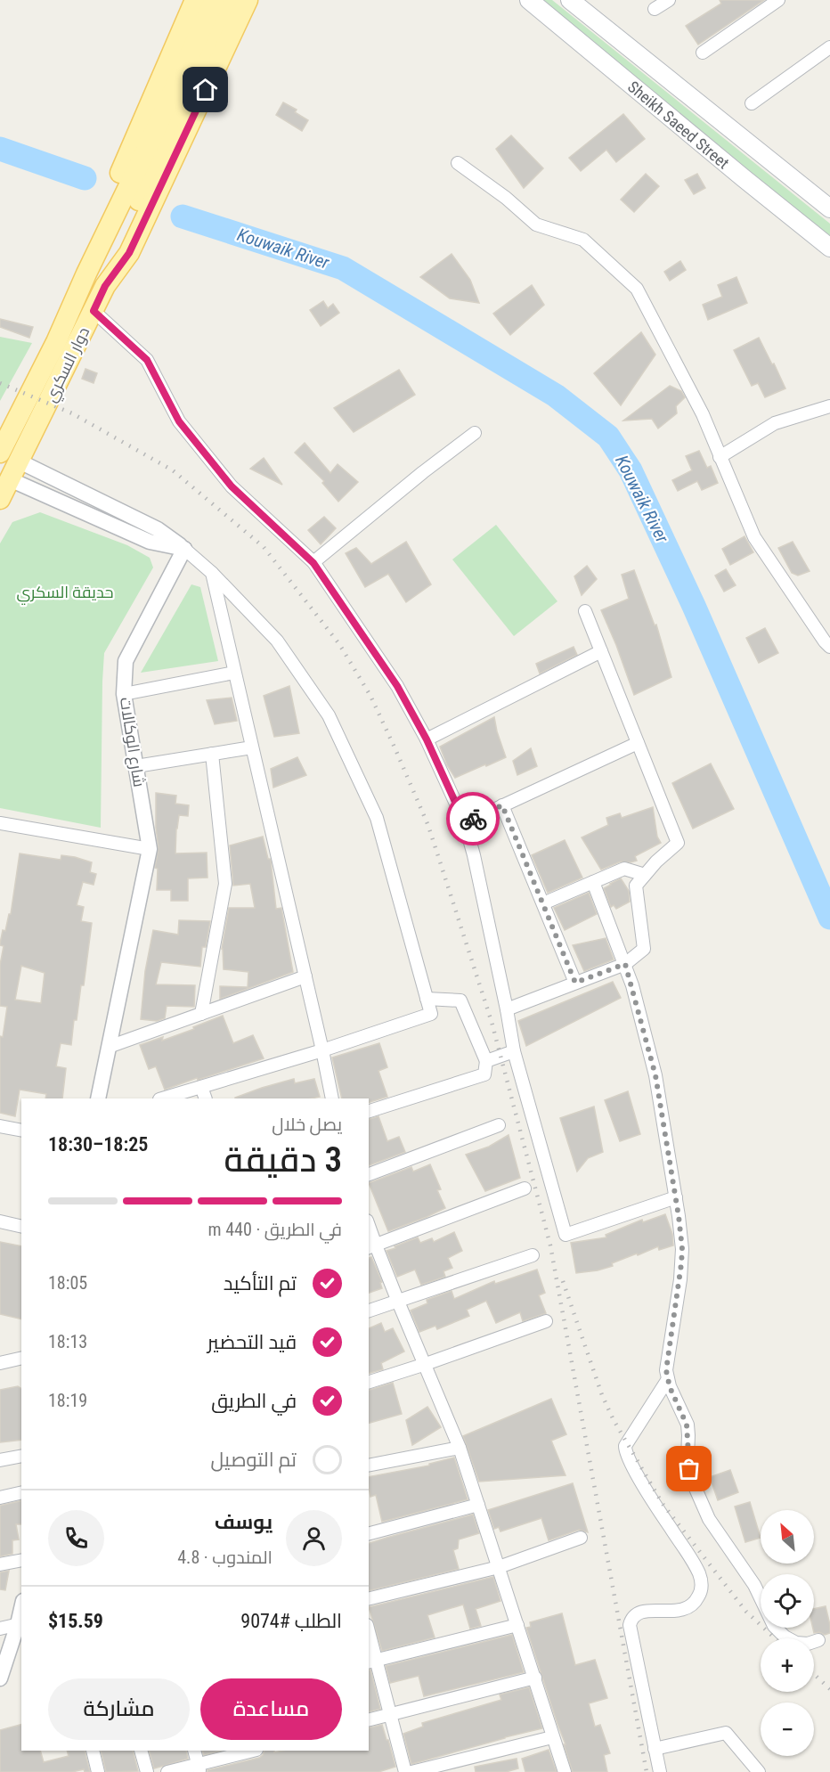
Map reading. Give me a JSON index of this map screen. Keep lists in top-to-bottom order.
{
  "streets": {
    "main road": ["Sheikh Saeed Street", "دوار السكري"],
    "street": ["شارع الوكالات"]
  },
  "water": ["Kouwaik River"],
  "parks": ["حديقة السكري"],
  "north": "top left",
  "page": {
    "heading": ["3 دقيقة", "يصل خلال", "18:25–18:30"],
    "panel": [
      "يوسف",
      "المندوب · 4.8",
      "الطلب #9074",
      "$15.59"
    ],
    "bar": "في الطريق · 440 m",
    "list": [
      ["تم التأكيد", "18:05"],
      ["قيد التحضير", "18:13"],
      ["في الطريق", "18:19"],
      "تم التوصيل"
    ],
    "map_buttons": ["+", "−"],
    "buttons": ["مساعدة", "مشاركة"]
  }
}
